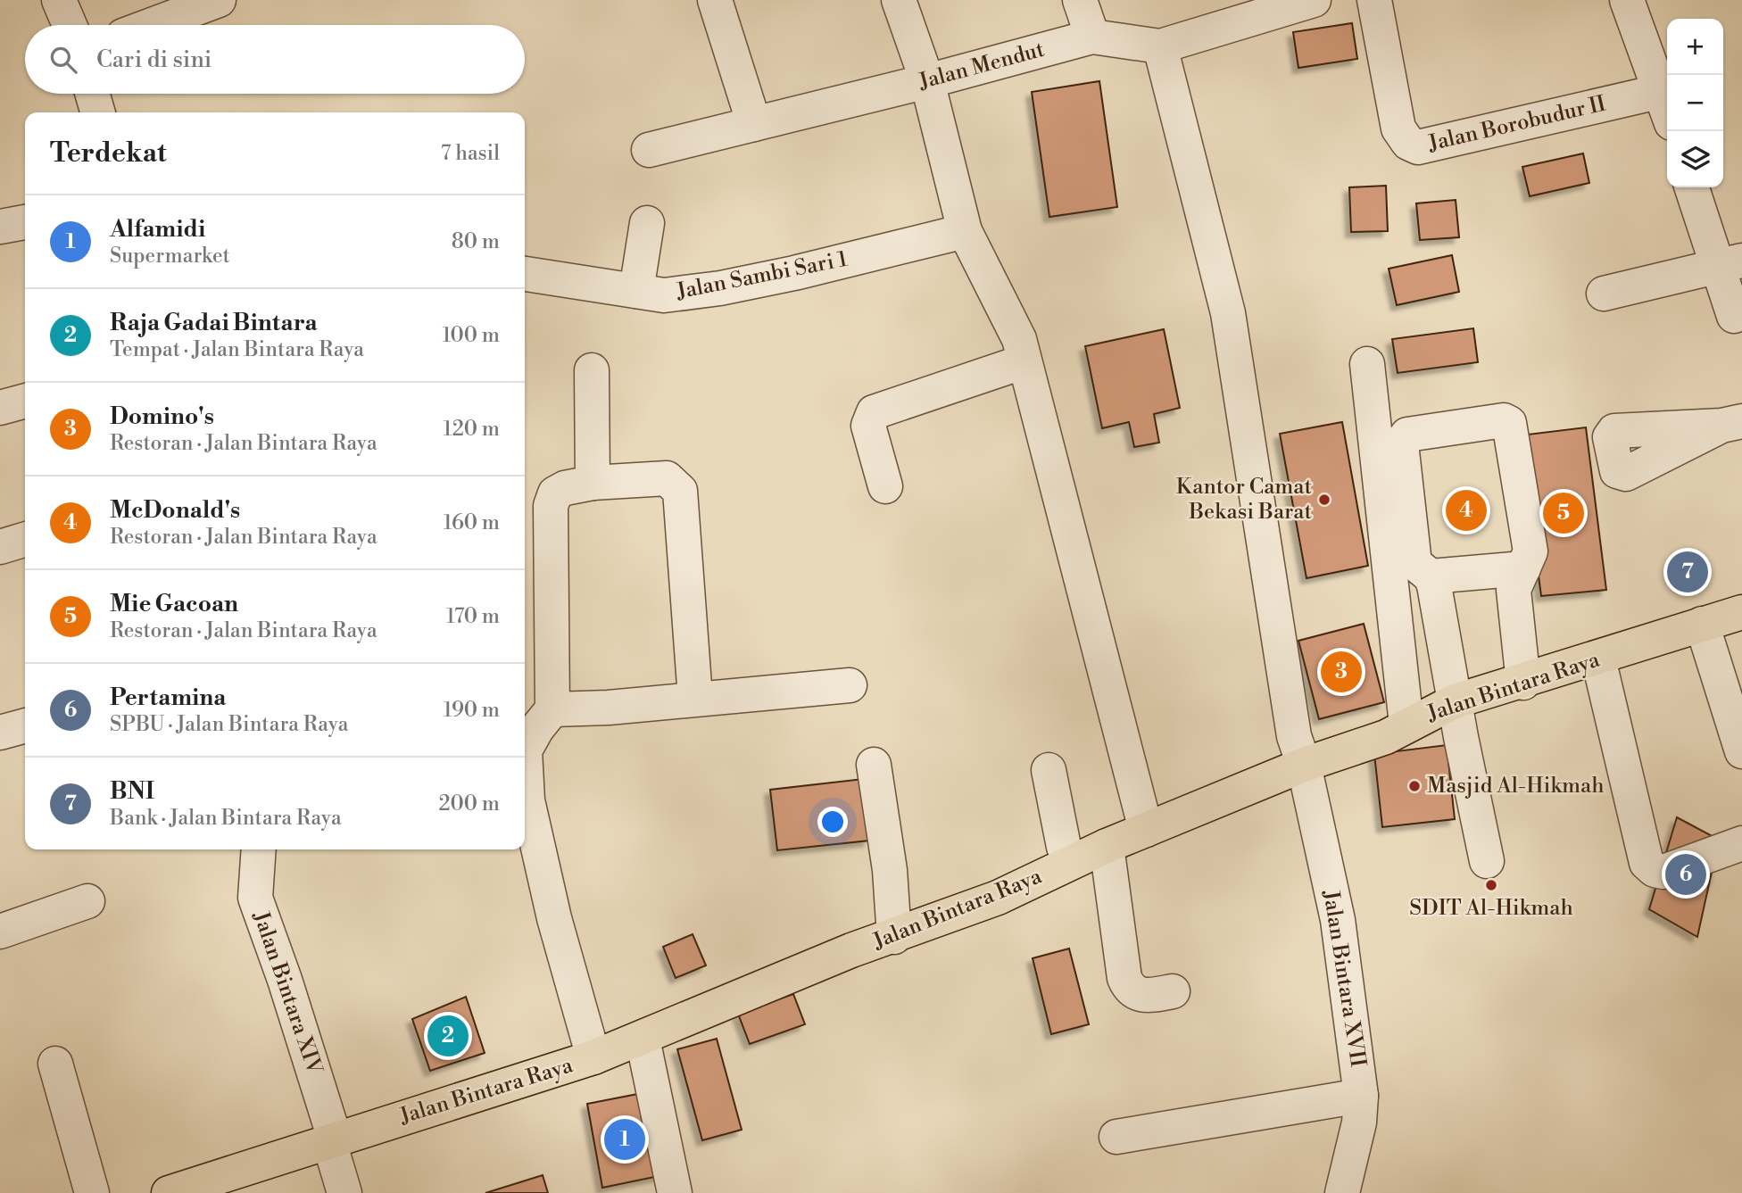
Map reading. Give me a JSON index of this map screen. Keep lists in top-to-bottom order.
{
  "streets": {
    "main road": ["Jalan Bintara Raya"],
    "street": [
      "Jalan Mendut",
      "Jalan Borobudur II",
      "Jalan Sambi Sari 1",
      "Jalan Bintara XVII",
      "Jalan Bintara XIV"
    ]
  },
  "crossings": [
    ["Jalan Mendut", "Jalan Bintara XVII"],
    ["Jalan Bintara Raya", "Jalan Bintara XVII"],
    ["Jalan Bintara Raya", "Jalan Bintara XIV"]
  ],
  "places": ["Kantor Camat Bekasi Barat", "Masjid Al-Hikmah", "SDIT Al-Hikmah"],
  "page": {
    "map_buttons": ["+", "−"],
    "search": "Cari di sini",
    "heading": ["Terdekat", "7 hasil"],
    "list": [
      {
        "mark": "1",
        "name": "Alfamidi",
        "note": "Supermarket",
        "value": "80 m"
      },
      {
        "mark": "2",
        "name": "Raja Gadai Bintara",
        "note": "Tempat · Jalan Bintara Raya",
        "value": "100 m"
      },
      {
        "mark": "3",
        "name": "Domino's",
        "note": "Restoran · Jalan Bintara Raya",
        "value": "120 m"
      },
      {
        "mark": "4",
        "name": "McDonald's",
        "note": "Restoran · Jalan Bintara Raya",
        "value": "160 m"
      },
      {
        "mark": "5",
        "name": "Mie Gacoan",
        "note": "Restoran · Jalan Bintara Raya",
        "value": "170 m"
      },
      {
        "mark": "6",
        "name": "Pertamina",
        "note": "SPBU · Jalan Bintara Raya",
        "value": "190 m"
      },
      {
        "mark": "7",
        "name": "BNI",
        "note": "Bank · Jalan Bintara Raya",
        "value": "200 m"
      }
    ],
    "pins": [
      "4",
      "5",
      "7",
      "3",
      "6",
      "2",
      "1"
    ]
  }
}
